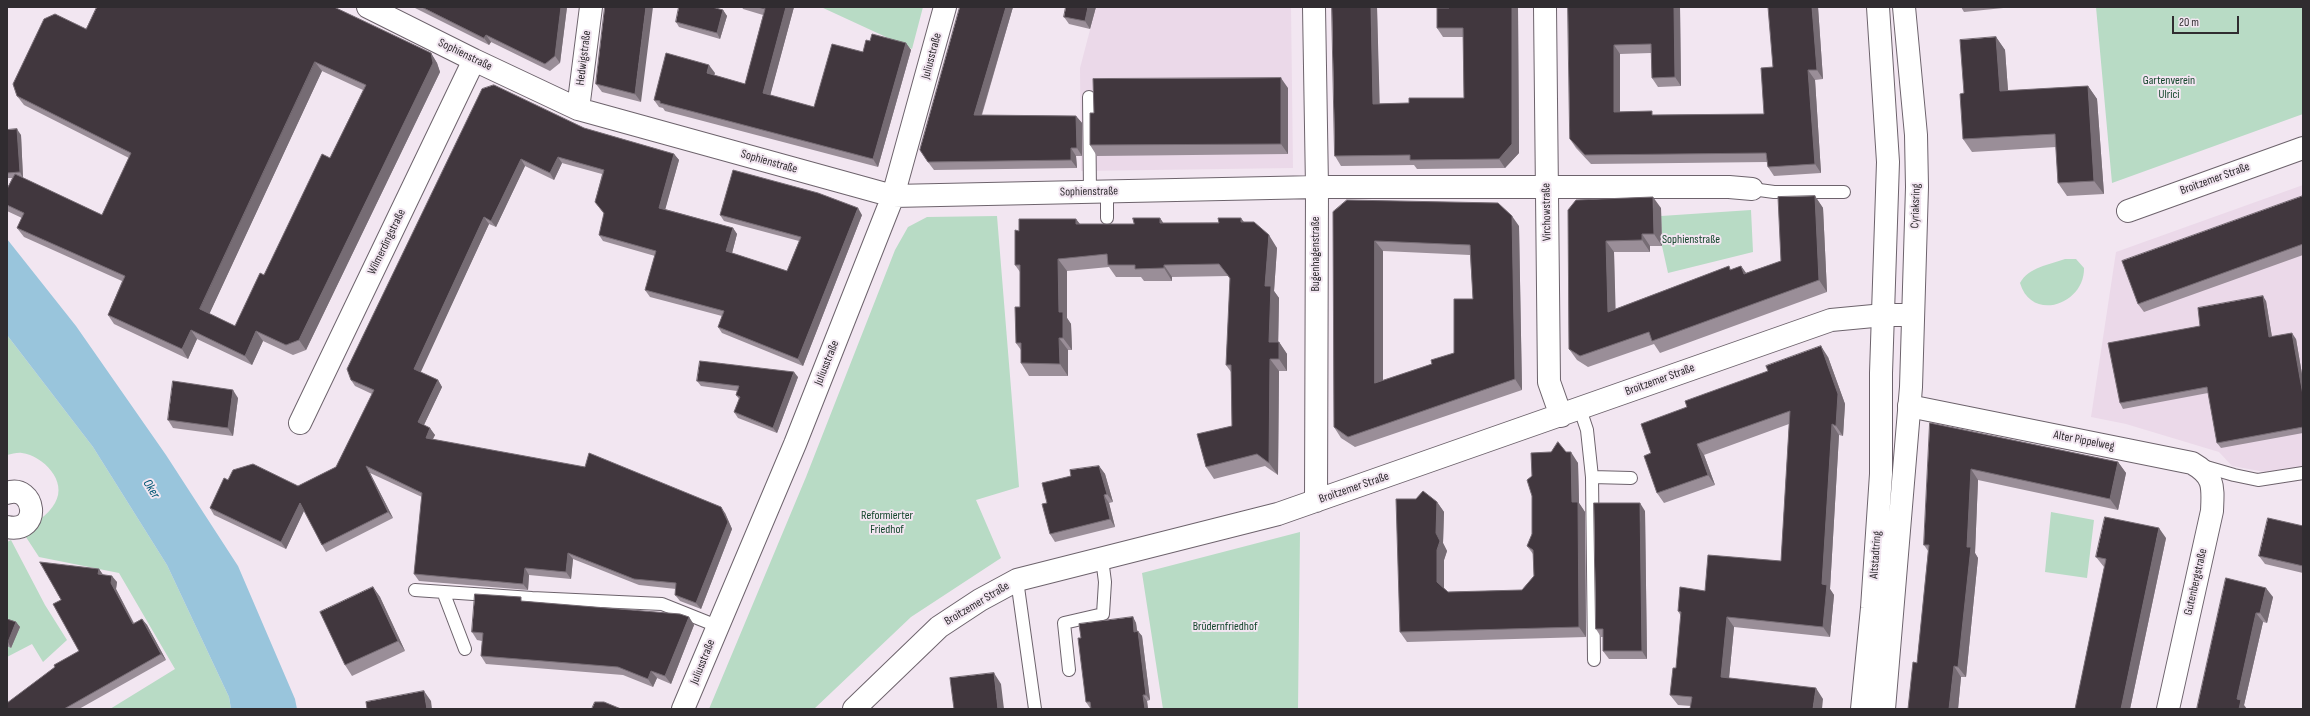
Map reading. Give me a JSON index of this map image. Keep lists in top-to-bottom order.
{
  "streets": {
    "street": [
      "Sophienstraße",
      "Juliusstraße",
      "Hedwigstraße",
      "Broitzemer Straße",
      "Cyriaksring",
      "Virchowstraße",
      "Wilmerdingstraße",
      "Bugenhagenstraße",
      "Alter Pippelweg",
      "Altstadtring",
      "Gutenbergstraße"
    ]
  },
  "crossings": [
    ["Sophienstraße", "Juliusstraße"],
    ["Sophienstraße", "Hedwigstraße"],
    ["Sophienstraße", "Virchowstraße"],
    ["Sophienstraße", "Wilmerdingstraße"],
    ["Sophienstraße", "Bugenhagenstraße"],
    ["Broitzemer Straße", "Cyriaksring"],
    ["Broitzemer Straße", "Virchowstraße"],
    ["Broitzemer Straße", "Bugenhagenstraße"],
    ["Broitzemer Straße", "Altstadtring"],
    ["Cyriaksring", "Alter Pippelweg"],
    ["Cyriaksring", "Altstadtring"],
    ["Alter Pippelweg", "Altstadtring"],
    ["Alter Pippelweg", "Gutenbergstraße"]
  ],
  "water": ["Oker"],
  "parks": [
    "Gartenverein Ulrici",
    "Sophienstraße",
    "Reformierter Friedhof",
    "Brüdernfriedhof"
  ],
  "scale_bar": "20 m"
}
